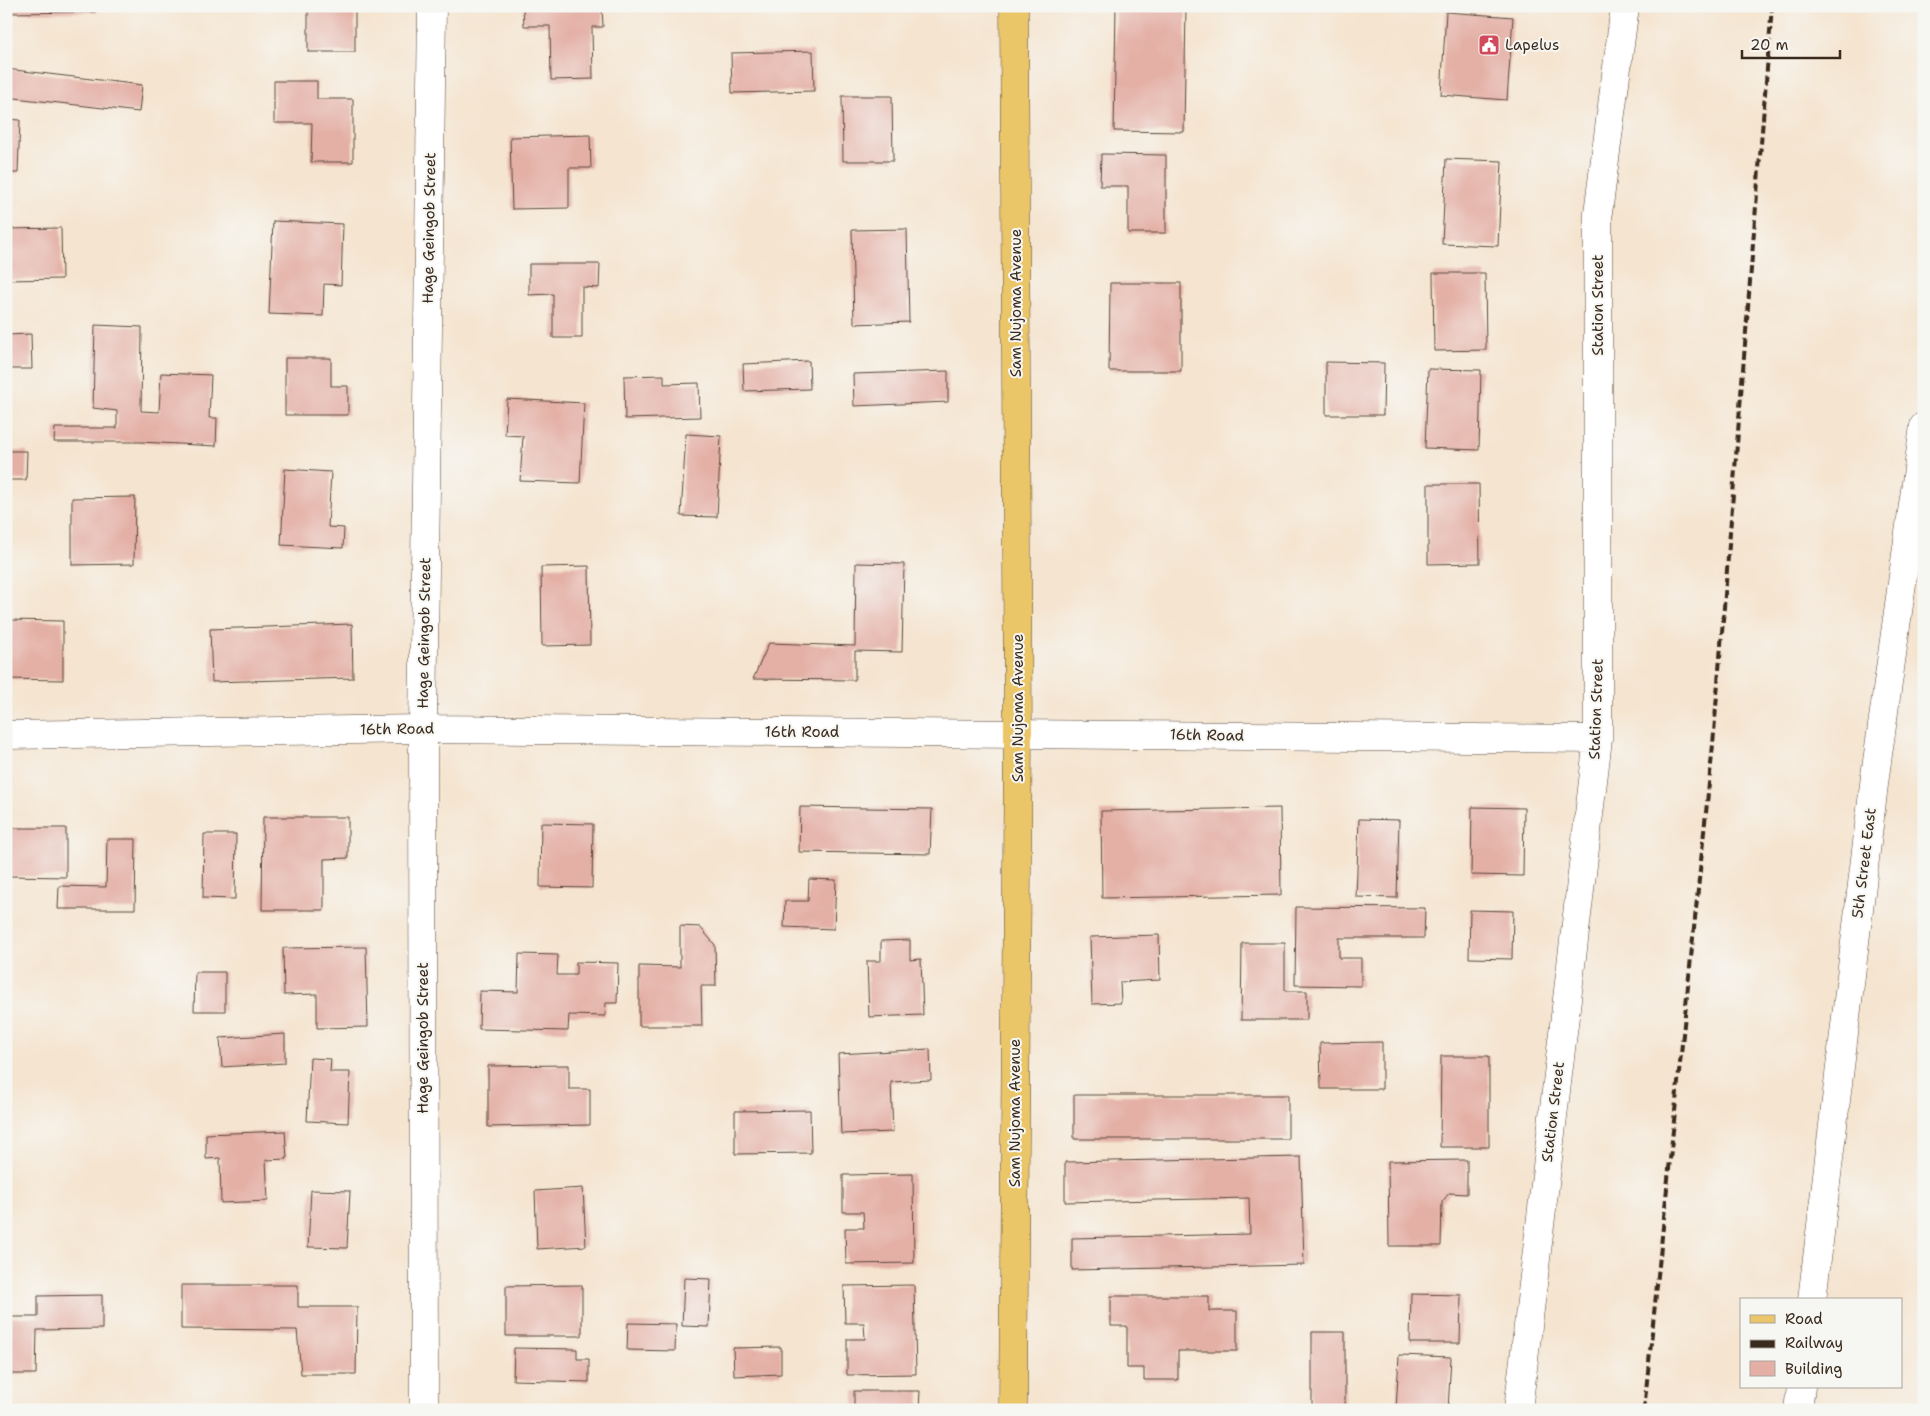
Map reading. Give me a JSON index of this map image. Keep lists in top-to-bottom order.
{
  "streets": {
    "main road": ["Sam Nujoma Avenue"],
    "street": [
      "Hage Geingob Street",
      "Station Street",
      "16th Road",
      "5th Street East"
    ]
  },
  "crossings": [
    ["Hage Geingob Street", "16th Road"],
    ["Sam Nujoma Avenue", "16th Road"],
    ["Station Street", "16th Road"]
  ],
  "places": {
    "public building": ["Lapelus"]
  },
  "legend": ["Road", "Railway", "Building"],
  "scale_bar": "20 m"
}
